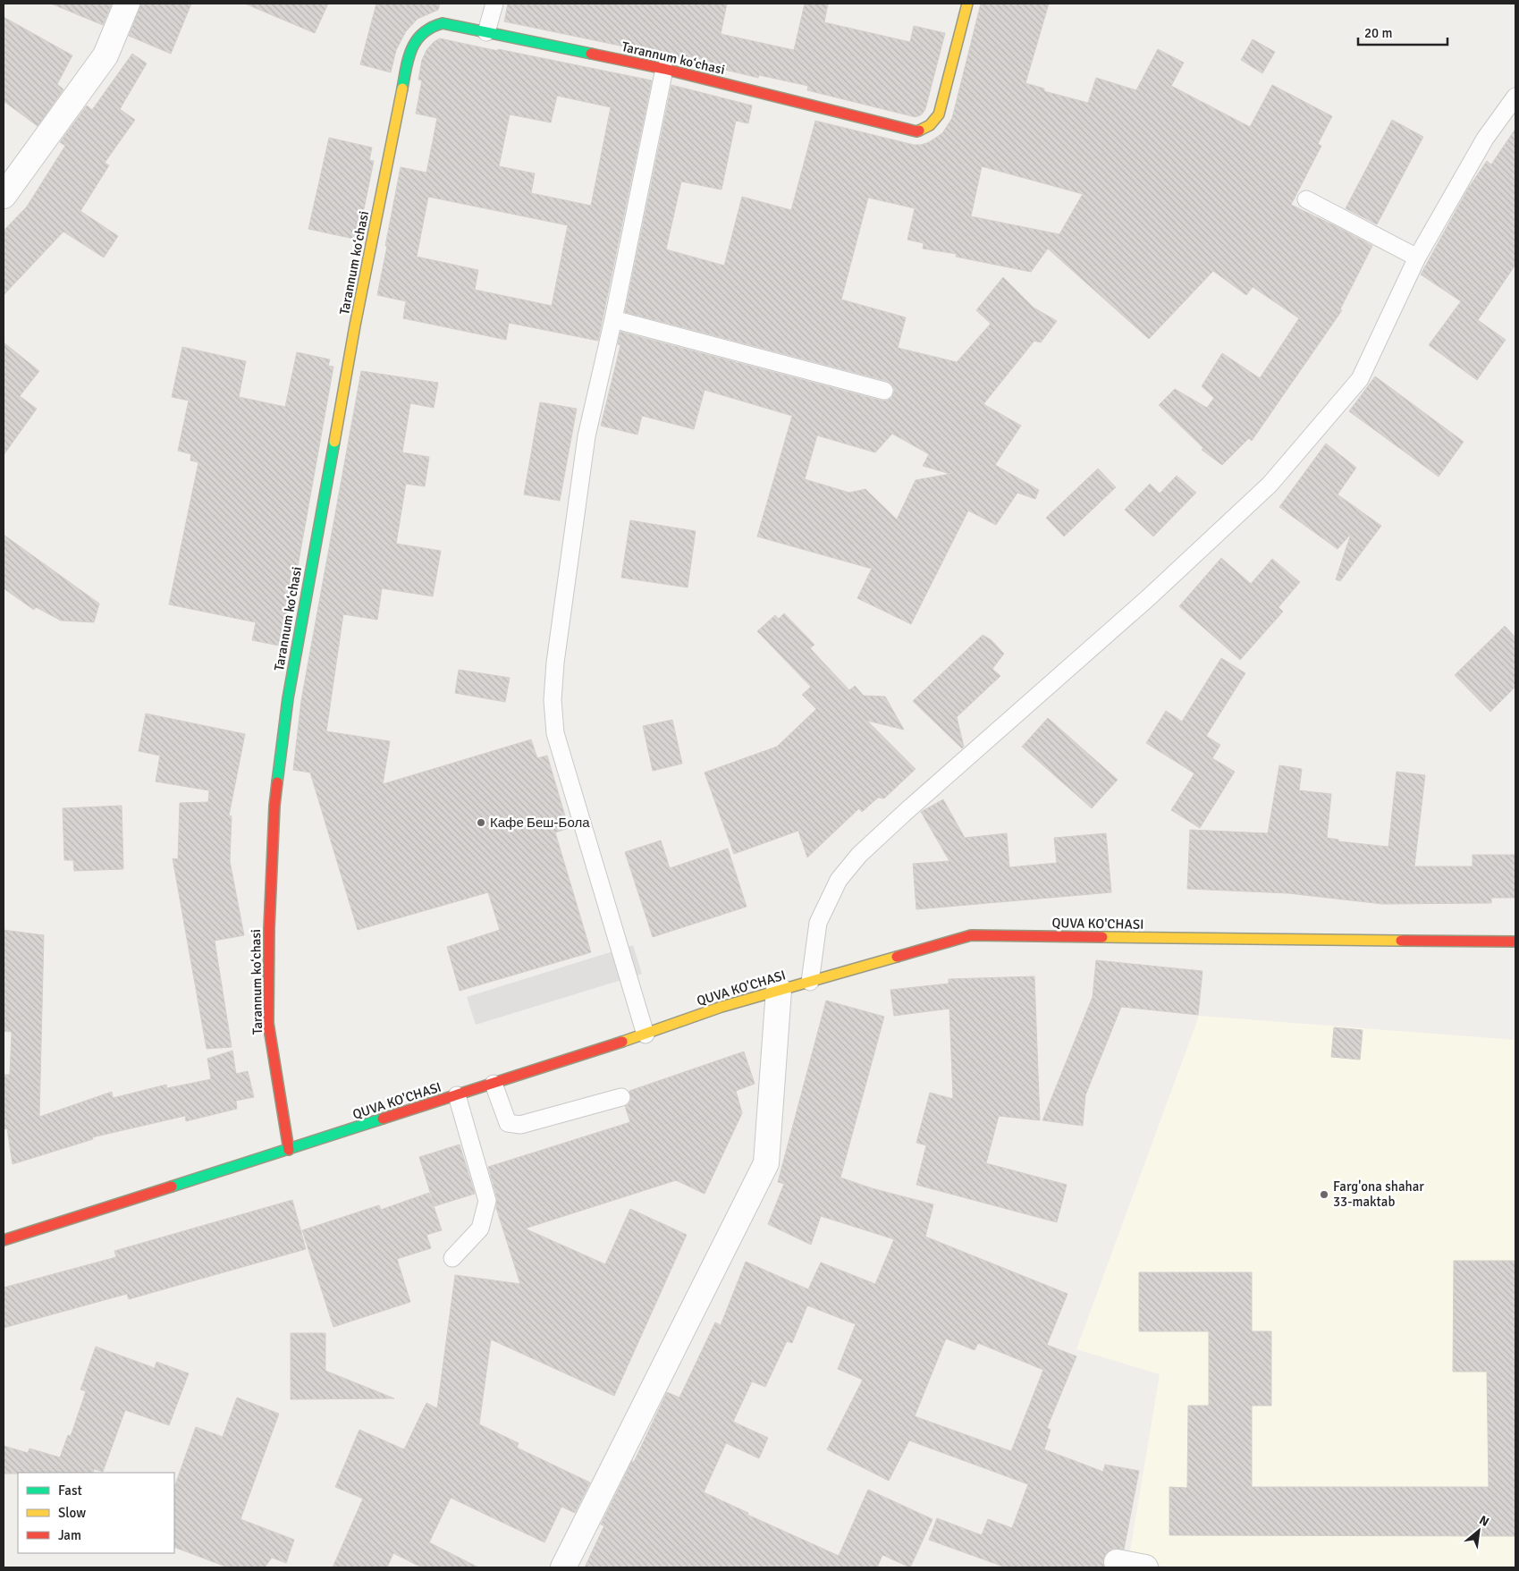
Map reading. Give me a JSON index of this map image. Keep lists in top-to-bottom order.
{
  "streets": {
    "street": ["Tarannum koʻchasi", "QUVA KO'CHASI"]
  },
  "crossings": [
    ["Tarannum koʻchasi", "QUVA KO'CHASI"]
  ],
  "places": ["Кафе Беш-Бола", "Farg'ona shahar 33-maktab"],
  "legend": ["Fast", "Slow", "Jam"],
  "scale_bar": "20 m",
  "north": "top right"
}
